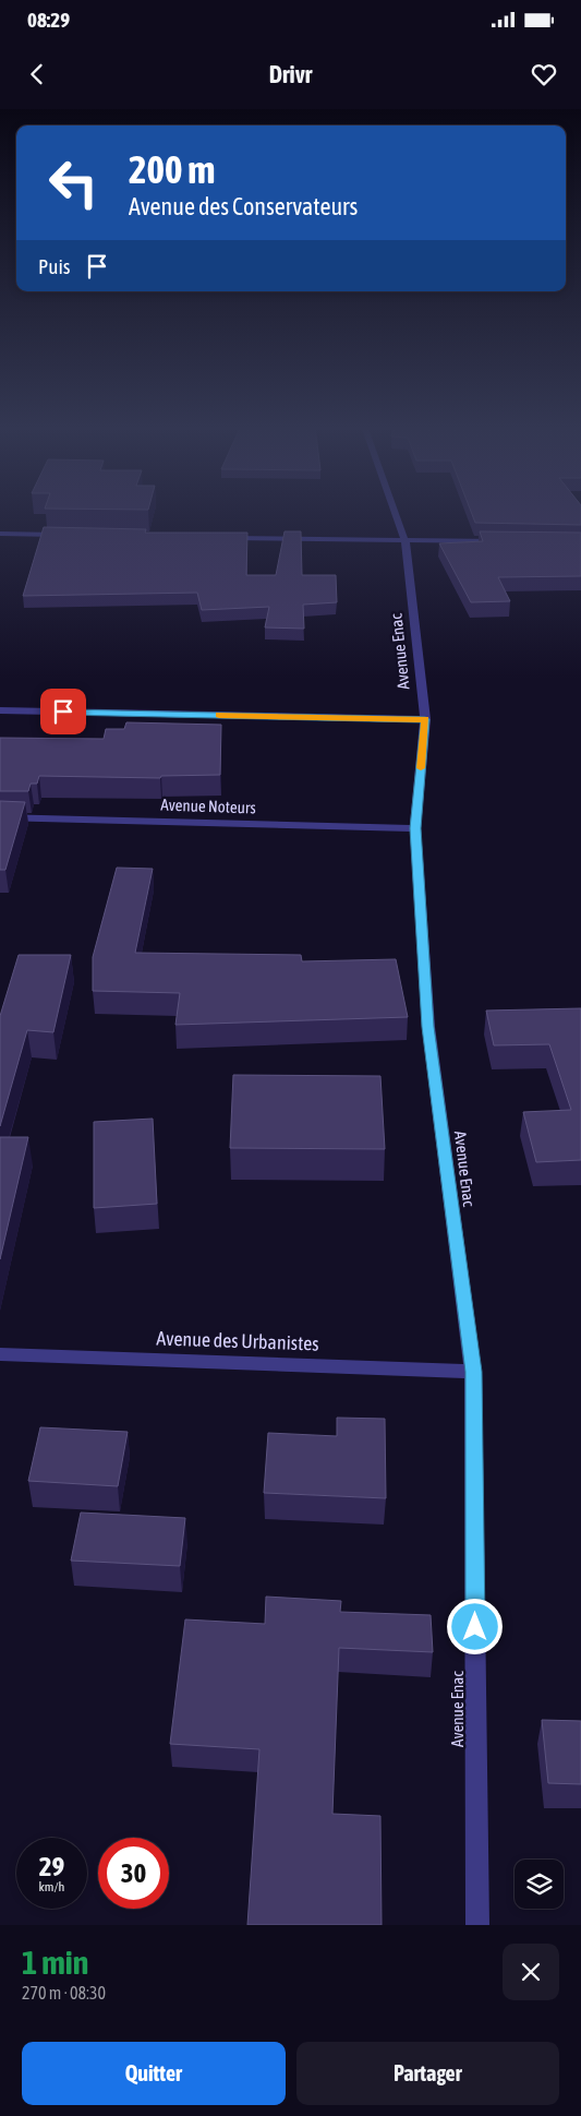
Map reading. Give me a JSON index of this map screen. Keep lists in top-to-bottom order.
{
  "streets": {
    "street": ["Avenue Enac", "Avenue Noteurs", "Avenue des Urbanistes"]
  },
  "crossings": [
    ["Avenue Enac", "Avenue Noteurs"],
    ["Avenue Enac", "Avenue des Urbanistes"]
  ],
  "page": {
    "status": "08:29",
    "header": "Drivr",
    "turn": ["200 m", "Avenue des Conservateurs"],
    "then": "Puis",
    "speed": "29 km/h",
    "limit": "30",
    "heading": ["1 min", "270 m · 08:30"],
    "buttons": ["Quitter", "Partager"]
  }
}
